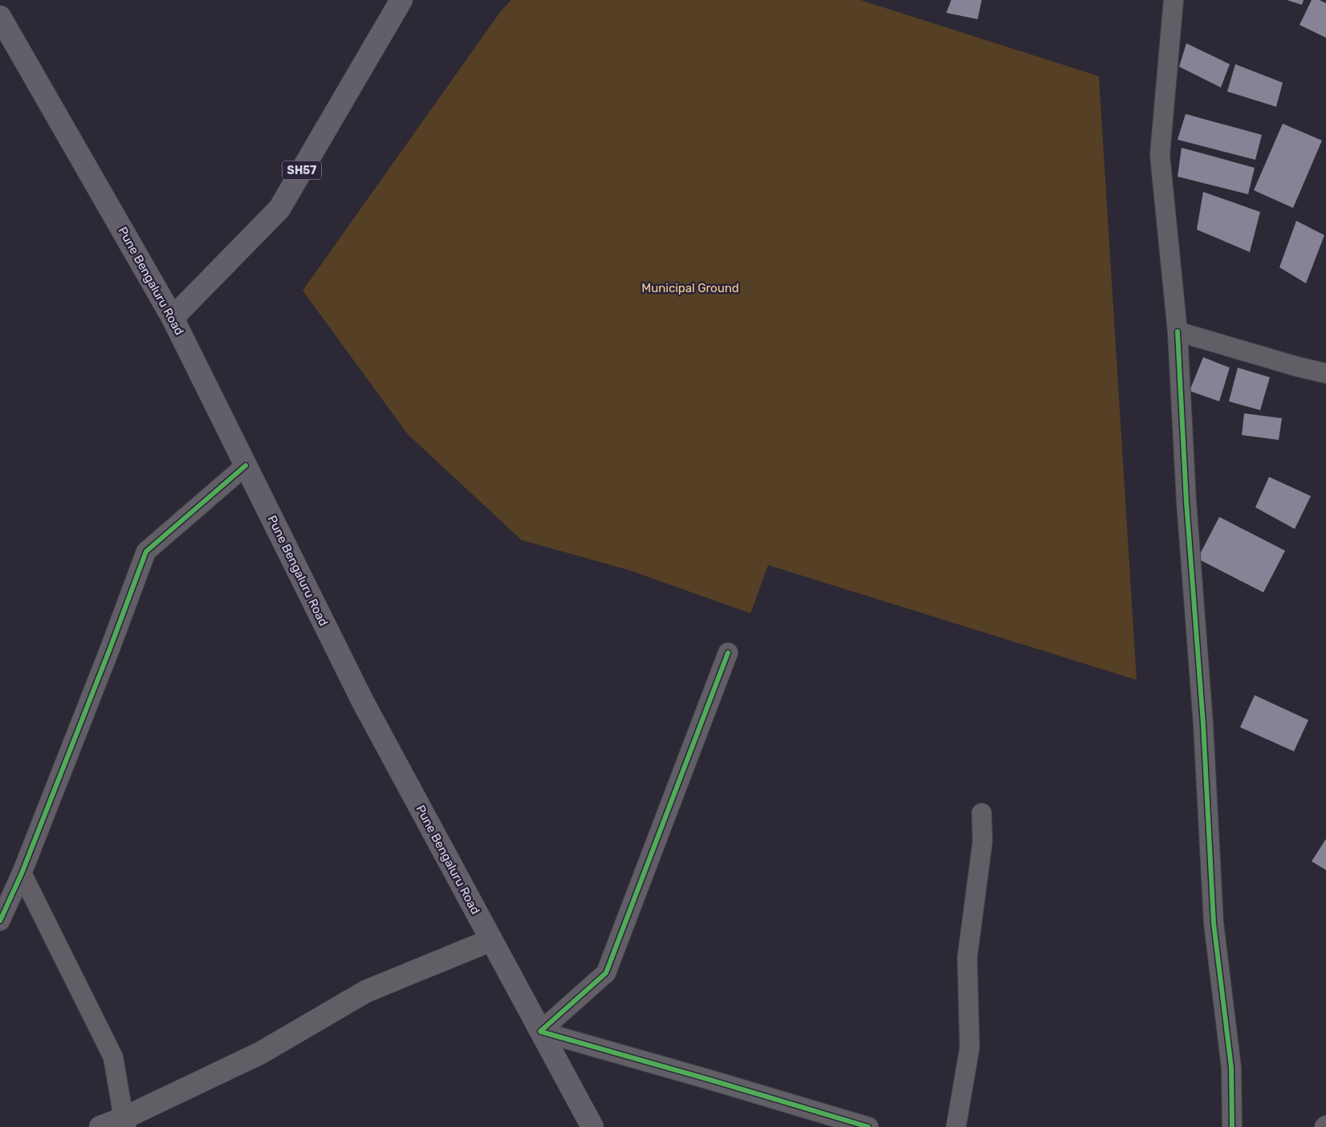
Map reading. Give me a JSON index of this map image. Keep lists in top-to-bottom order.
{
  "streets": {
    "main road": ["SH57", "Pune Bengaluru Road"]
  },
  "crossings": [
    ["SH57", "Pune Bengaluru Road"]
  ],
  "parks": ["Municipal Ground"]
}
